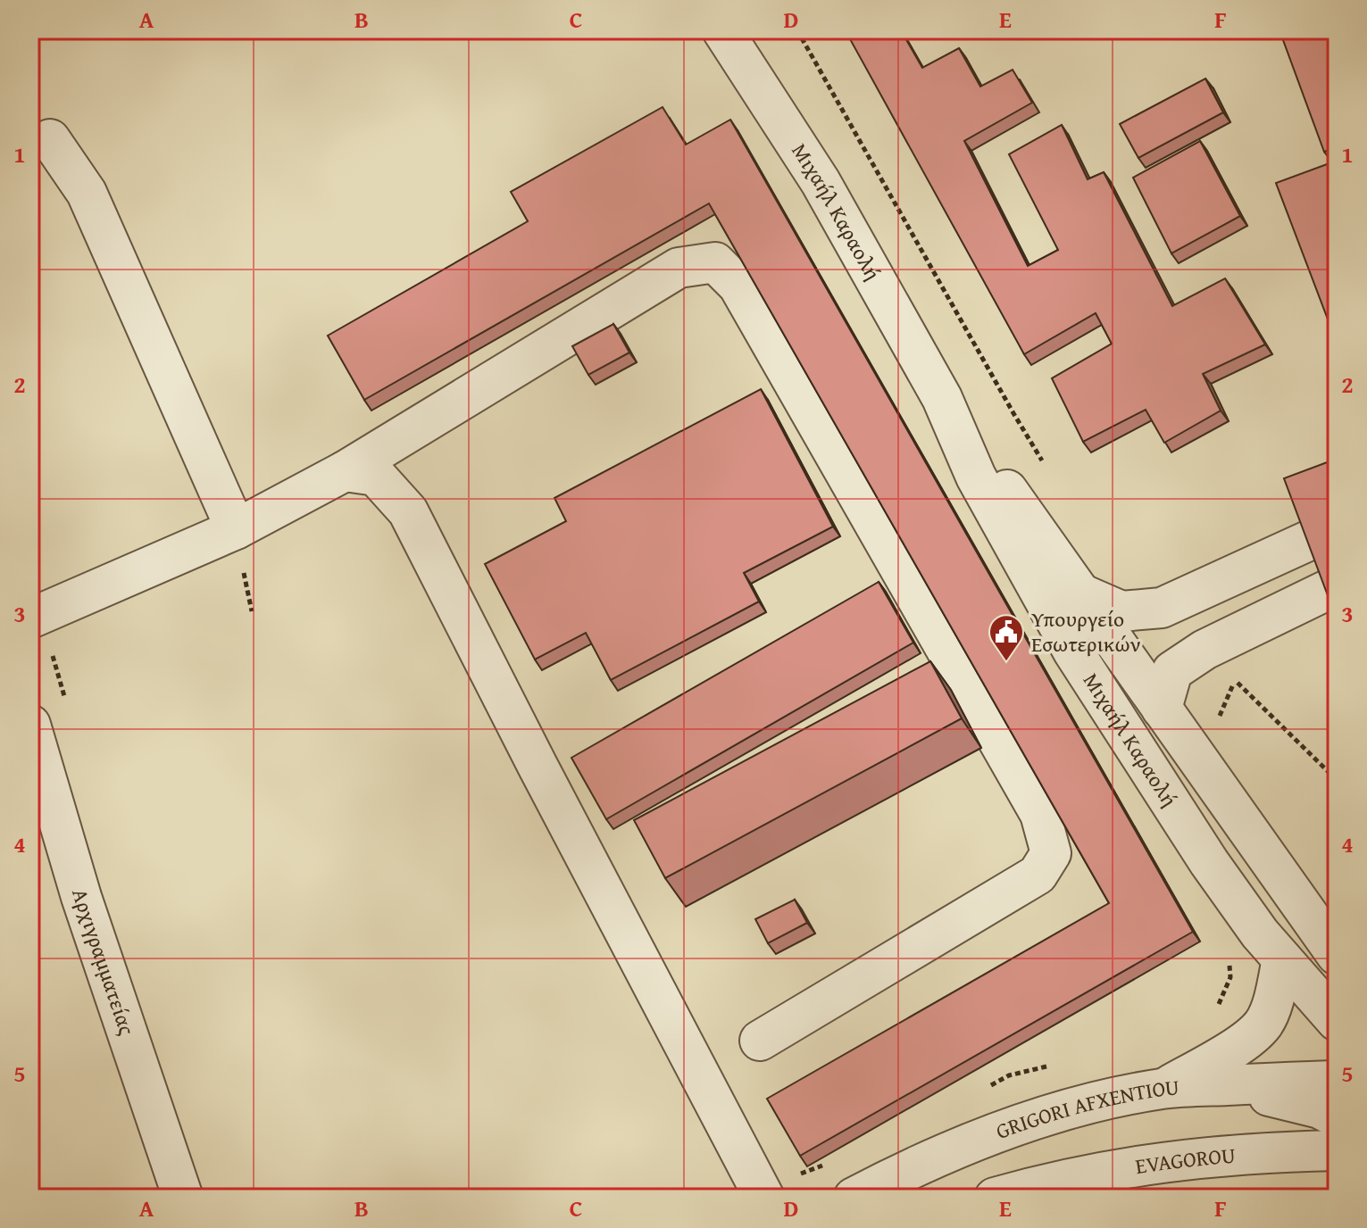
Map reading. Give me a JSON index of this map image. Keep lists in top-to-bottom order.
{
  "streets": {
    "street": [
      "Μιχαήλ Καραολή",
      "Αρχιγραμματείας",
      "GRIGORI AFXENTIOU",
      "EVAGOROU"
    ]
  },
  "places": {
    "public building": ["Υπουργείο Εσωτερικών"]
  },
  "grid": {
    "columns": [
      "A",
      "B",
      "C",
      "D",
      "E",
      "F"
    ],
    "rows": [
      "1",
      "2",
      "3",
      "4",
      "5"
    ]
  }
}
